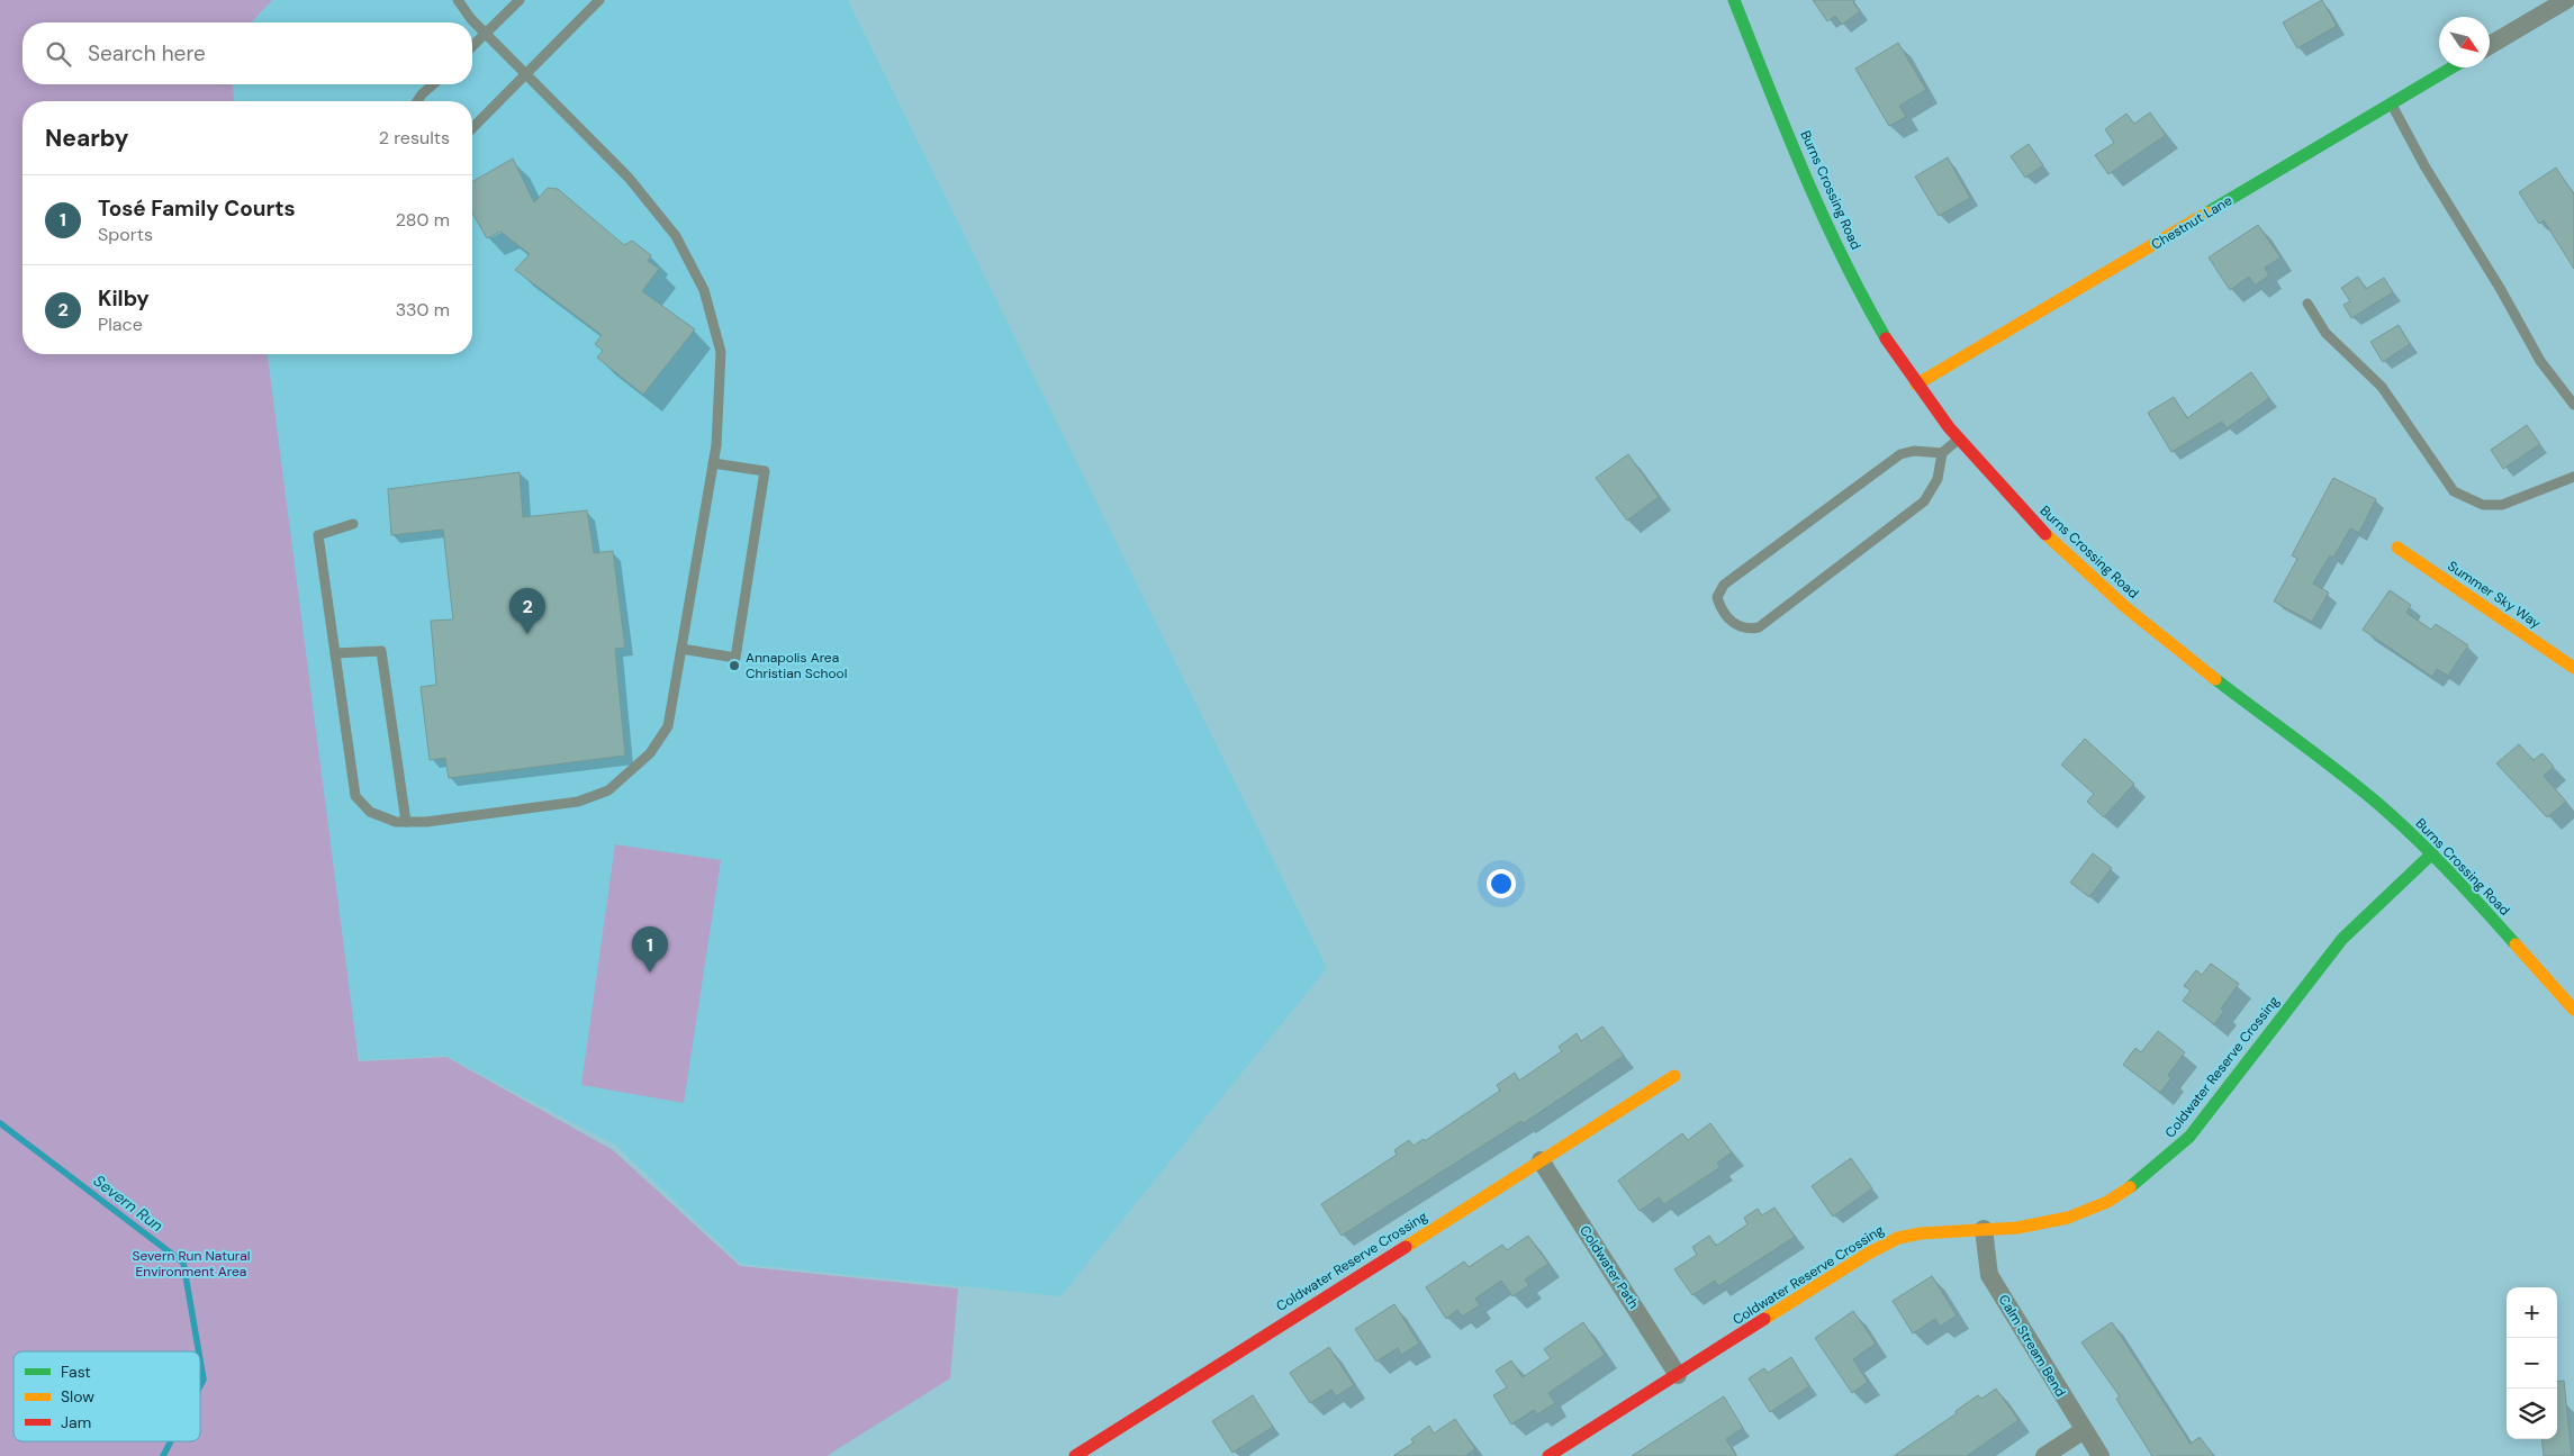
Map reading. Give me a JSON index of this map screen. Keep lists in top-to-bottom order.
{
  "streets": {
    "street": [
      "Burns Crossing Road",
      "Chestnut Lane",
      "Summer Sky Way",
      "Coldwater Reserve Crossing",
      "Coldwater Path",
      "Calm Stream Bend"
    ]
  },
  "crossings": [
    ["Burns Crossing Road", "Chestnut Lane"],
    ["Burns Crossing Road", "Coldwater Reserve Crossing"],
    ["Coldwater Reserve Crossing", "Coldwater Path"],
    ["Coldwater Reserve Crossing", "Calm Stream Bend"]
  ],
  "water": ["Severn Run"],
  "parks": ["Severn Run Natural Environment Area"],
  "places": ["Annapolis Area Christian School"],
  "legend": ["Fast", "Slow", "Jam"],
  "north": "bottom right",
  "page": {
    "search": "Search here",
    "heading": ["Nearby", "2 results"],
    "list": [
      {
        "mark": "1",
        "name": "Tosé Family Courts",
        "note": "Sports",
        "value": "280 m"
      },
      {
        "mark": "2",
        "name": "Kilby",
        "note": "Place",
        "value": "330 m"
      }
    ],
    "pins": ["2", "1"],
    "map_buttons": ["+", "−"]
  }
}
